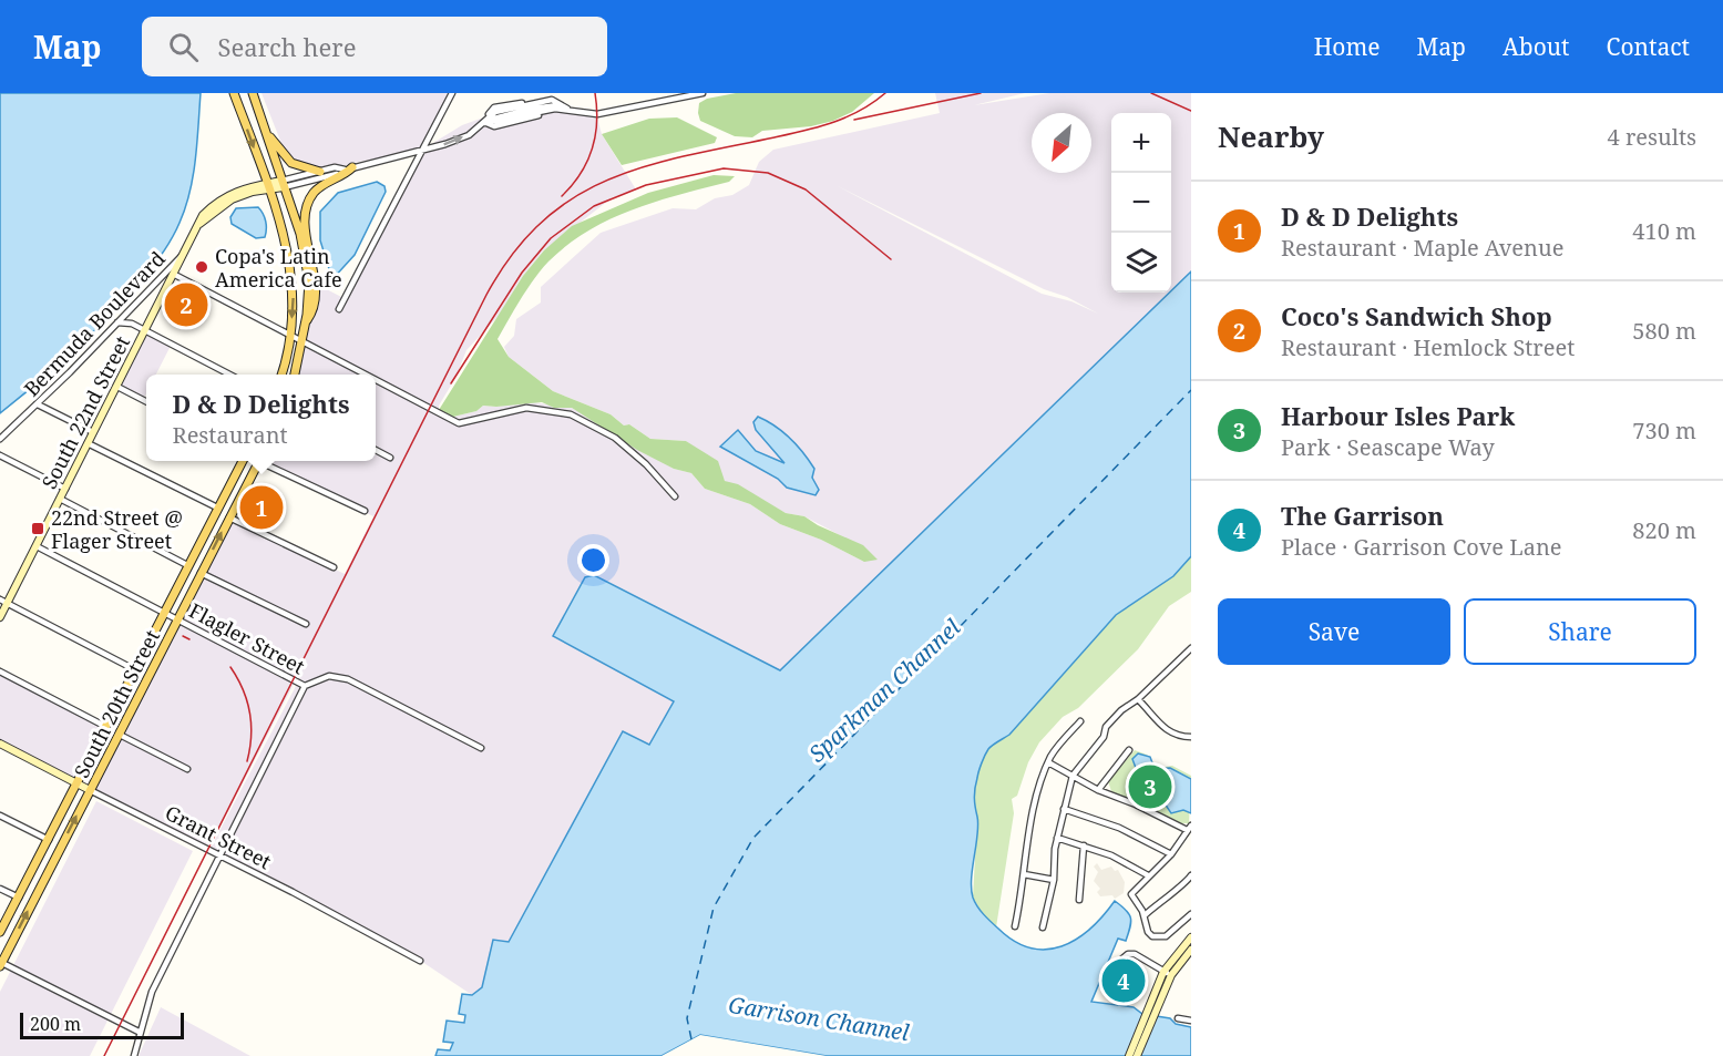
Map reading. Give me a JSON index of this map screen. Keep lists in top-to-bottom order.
{
  "streets": {
    "main road": ["South 20th Street"],
    "street": [
      "Bermuda Boulevard",
      "South 22nd Street",
      "Flagler Street",
      "Grant Street"
    ]
  },
  "crossings": [
    ["Bermuda Boulevard", "South 22nd Street"],
    ["South 22nd Street", "Flagler Street"],
    ["Flagler Street", "South 20th Street"],
    ["South 20th Street", "Grant Street"]
  ],
  "water": ["Sparkman Channel", "Garrison Channel"],
  "places": {
    "other": ["Copa's Latin America Cafe"],
    "transit": ["22nd Street @ Flager Street"]
  },
  "scale_bar": "200 m",
  "north": "bottom left",
  "page": {
    "header": "Map",
    "search": "Search here",
    "nav": [
      "Home",
      "Map",
      "About",
      "Contact"
    ],
    "heading": ["Nearby", "4 results"],
    "map_buttons": ["+", "−"],
    "list": [
      {
        "mark": "1",
        "name": "D & D Delights",
        "note": "Restaurant · Maple Avenue",
        "value": "410 m"
      },
      {
        "mark": "2",
        "name": "Coco's Sandwich Shop",
        "note": "Restaurant · Hemlock Street",
        "value": "580 m"
      },
      {
        "mark": "3",
        "name": "Harbour Isles Park",
        "note": "Park · Seascape Way",
        "value": "730 m"
      },
      {
        "mark": "4",
        "name": "The Garrison",
        "note": "Place · Garrison Cove Lane",
        "value": "820 m"
      }
    ],
    "pins": [
      "2",
      "1",
      "3",
      "4"
    ],
    "popup": ["D & D Delights", "Restaurant"],
    "buttons": ["Save", "Share"],
    "scale": "200 m"
  }
}
